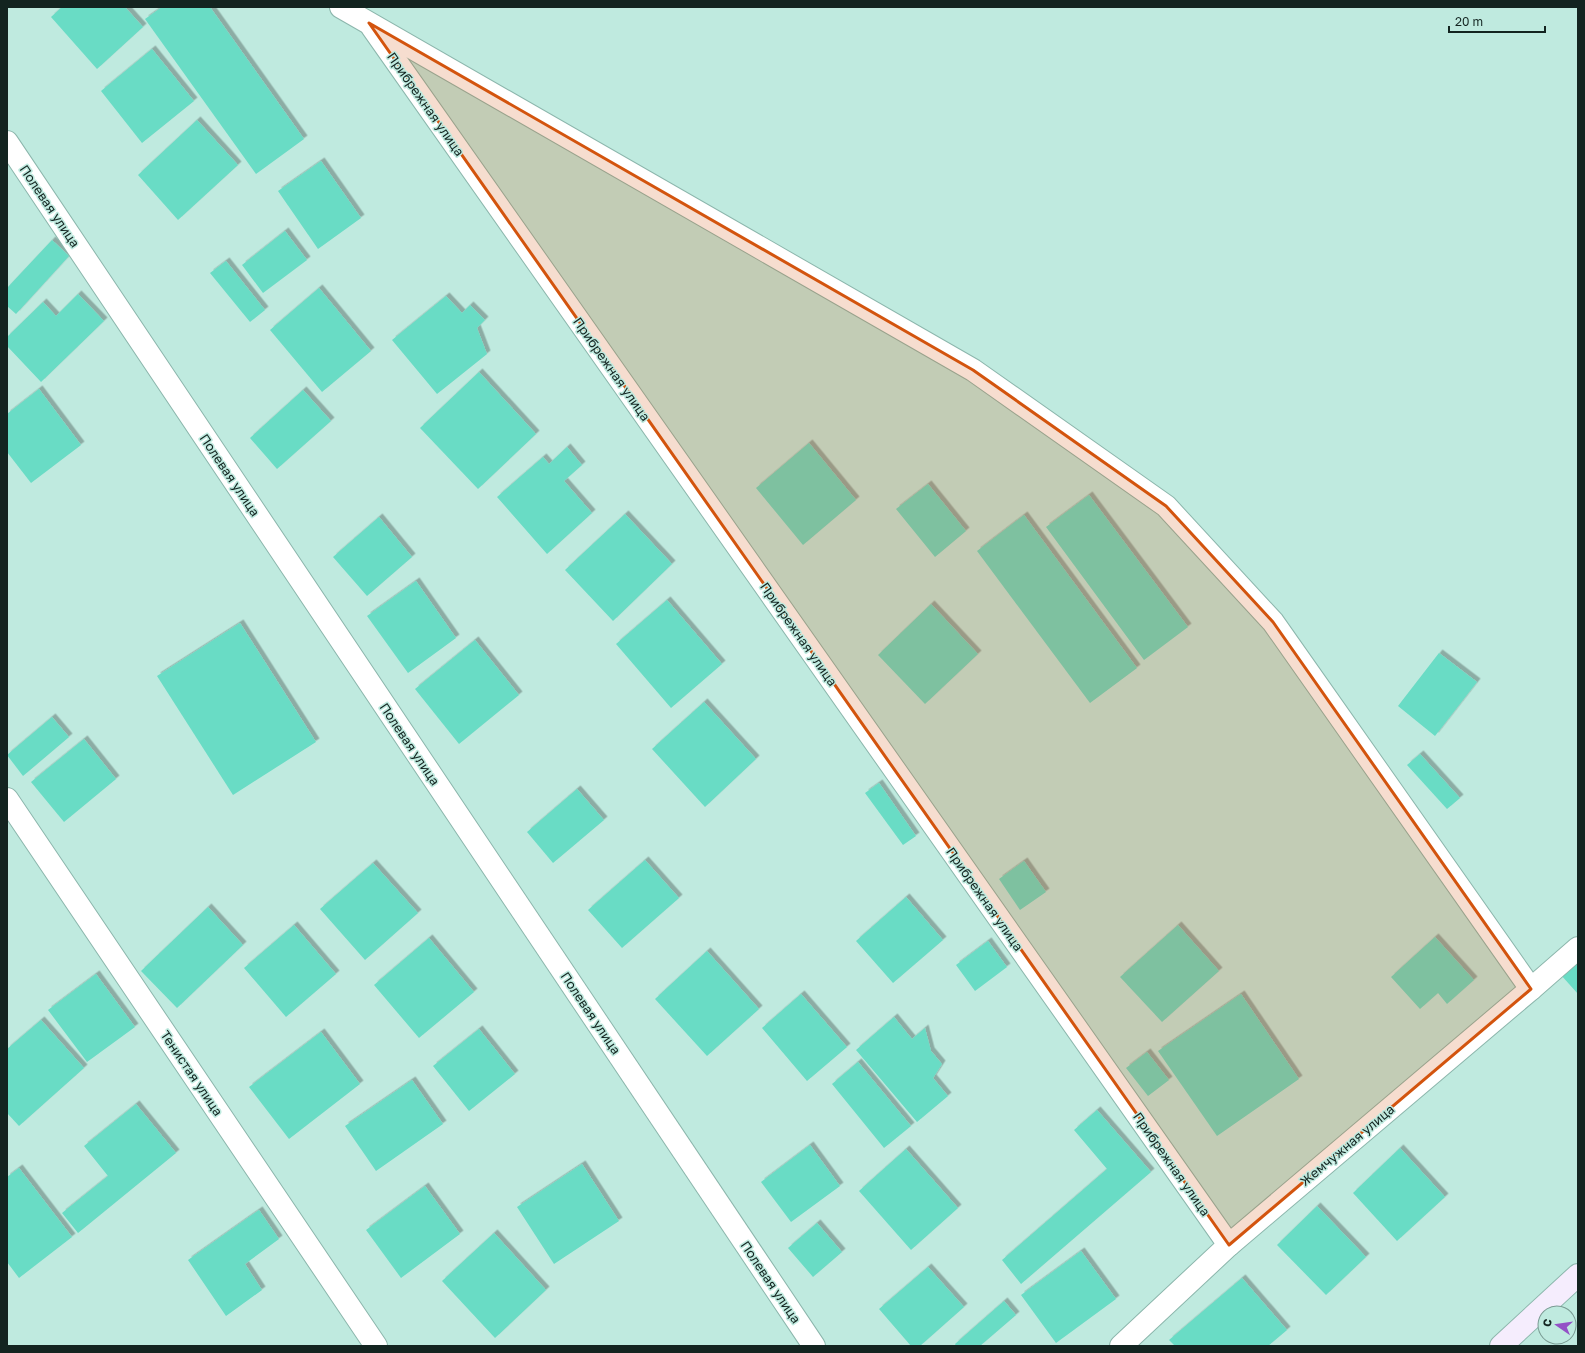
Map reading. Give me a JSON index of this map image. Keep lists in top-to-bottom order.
{
  "streets": {
    "street": [
      "Прибрежная улица",
      "Полевая улица",
      "Тенистая улица",
      "Жемчужная улица"
    ]
  },
  "crossings": [
    ["Прибрежная улица", "Жемчужная улица"]
  ],
  "scale_bar": "20 m",
  "north": "left"
}
